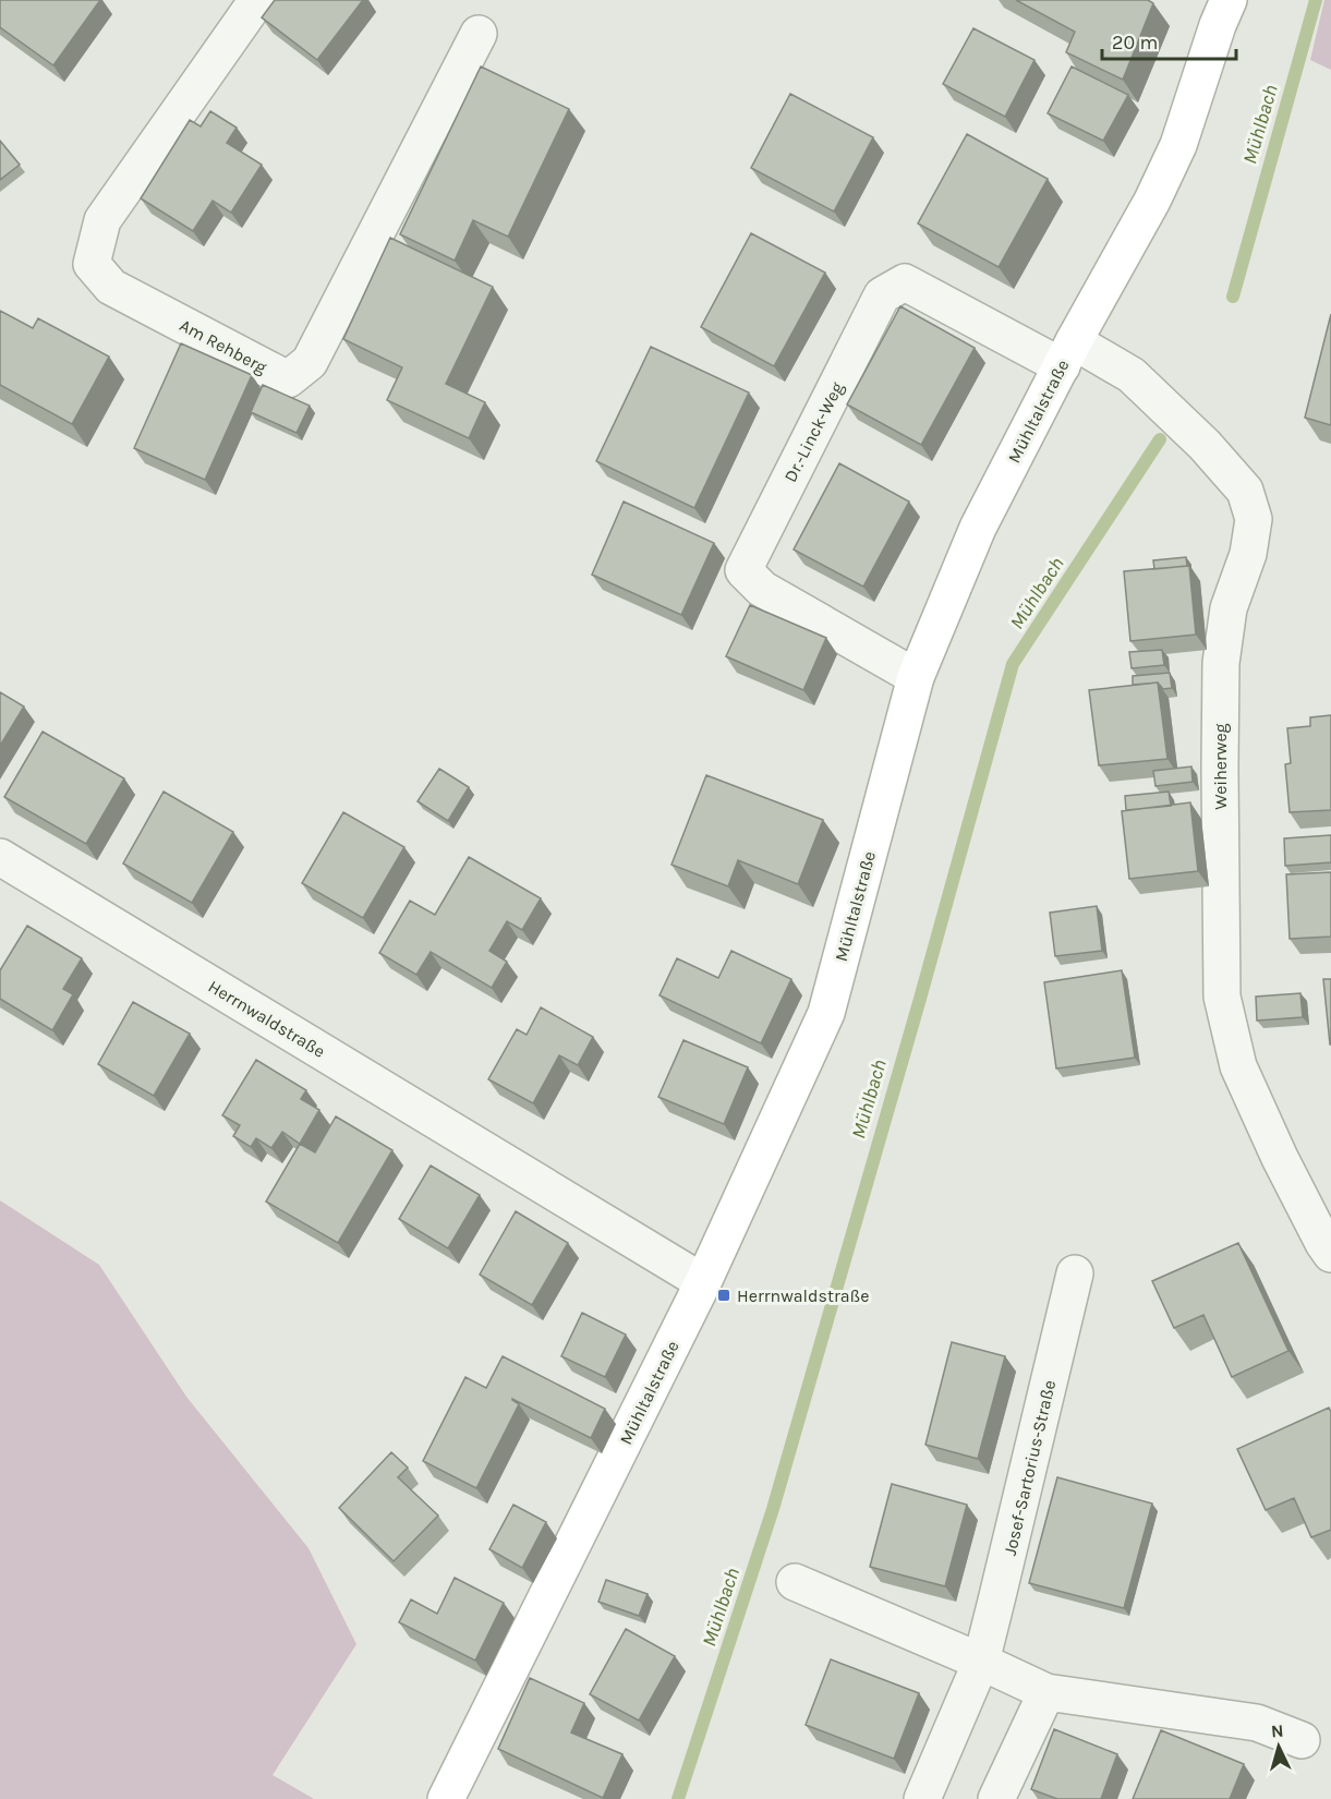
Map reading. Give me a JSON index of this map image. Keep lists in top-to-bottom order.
{
  "streets": {
    "main road": ["Mühltalstraße"],
    "street": [
      "Am Rehberg",
      "Dr.-Linck-Weg",
      "Weiherweg",
      "Herrnwaldstraße",
      "Josef-Sartorius-Straße"
    ]
  },
  "crossings": [
    ["Mühltalstraße", "Dr.-Linck-Weg"],
    ["Mühltalstraße", "Weiherweg"],
    ["Mühltalstraße", "Herrnwaldstraße"],
    ["Dr.-Linck-Weg", "Weiherweg"]
  ],
  "water": ["Mühlbach"],
  "places": {
    "transit": ["Herrnwaldstraße"]
  },
  "scale_bar": "20 m",
  "north": "top"
}
